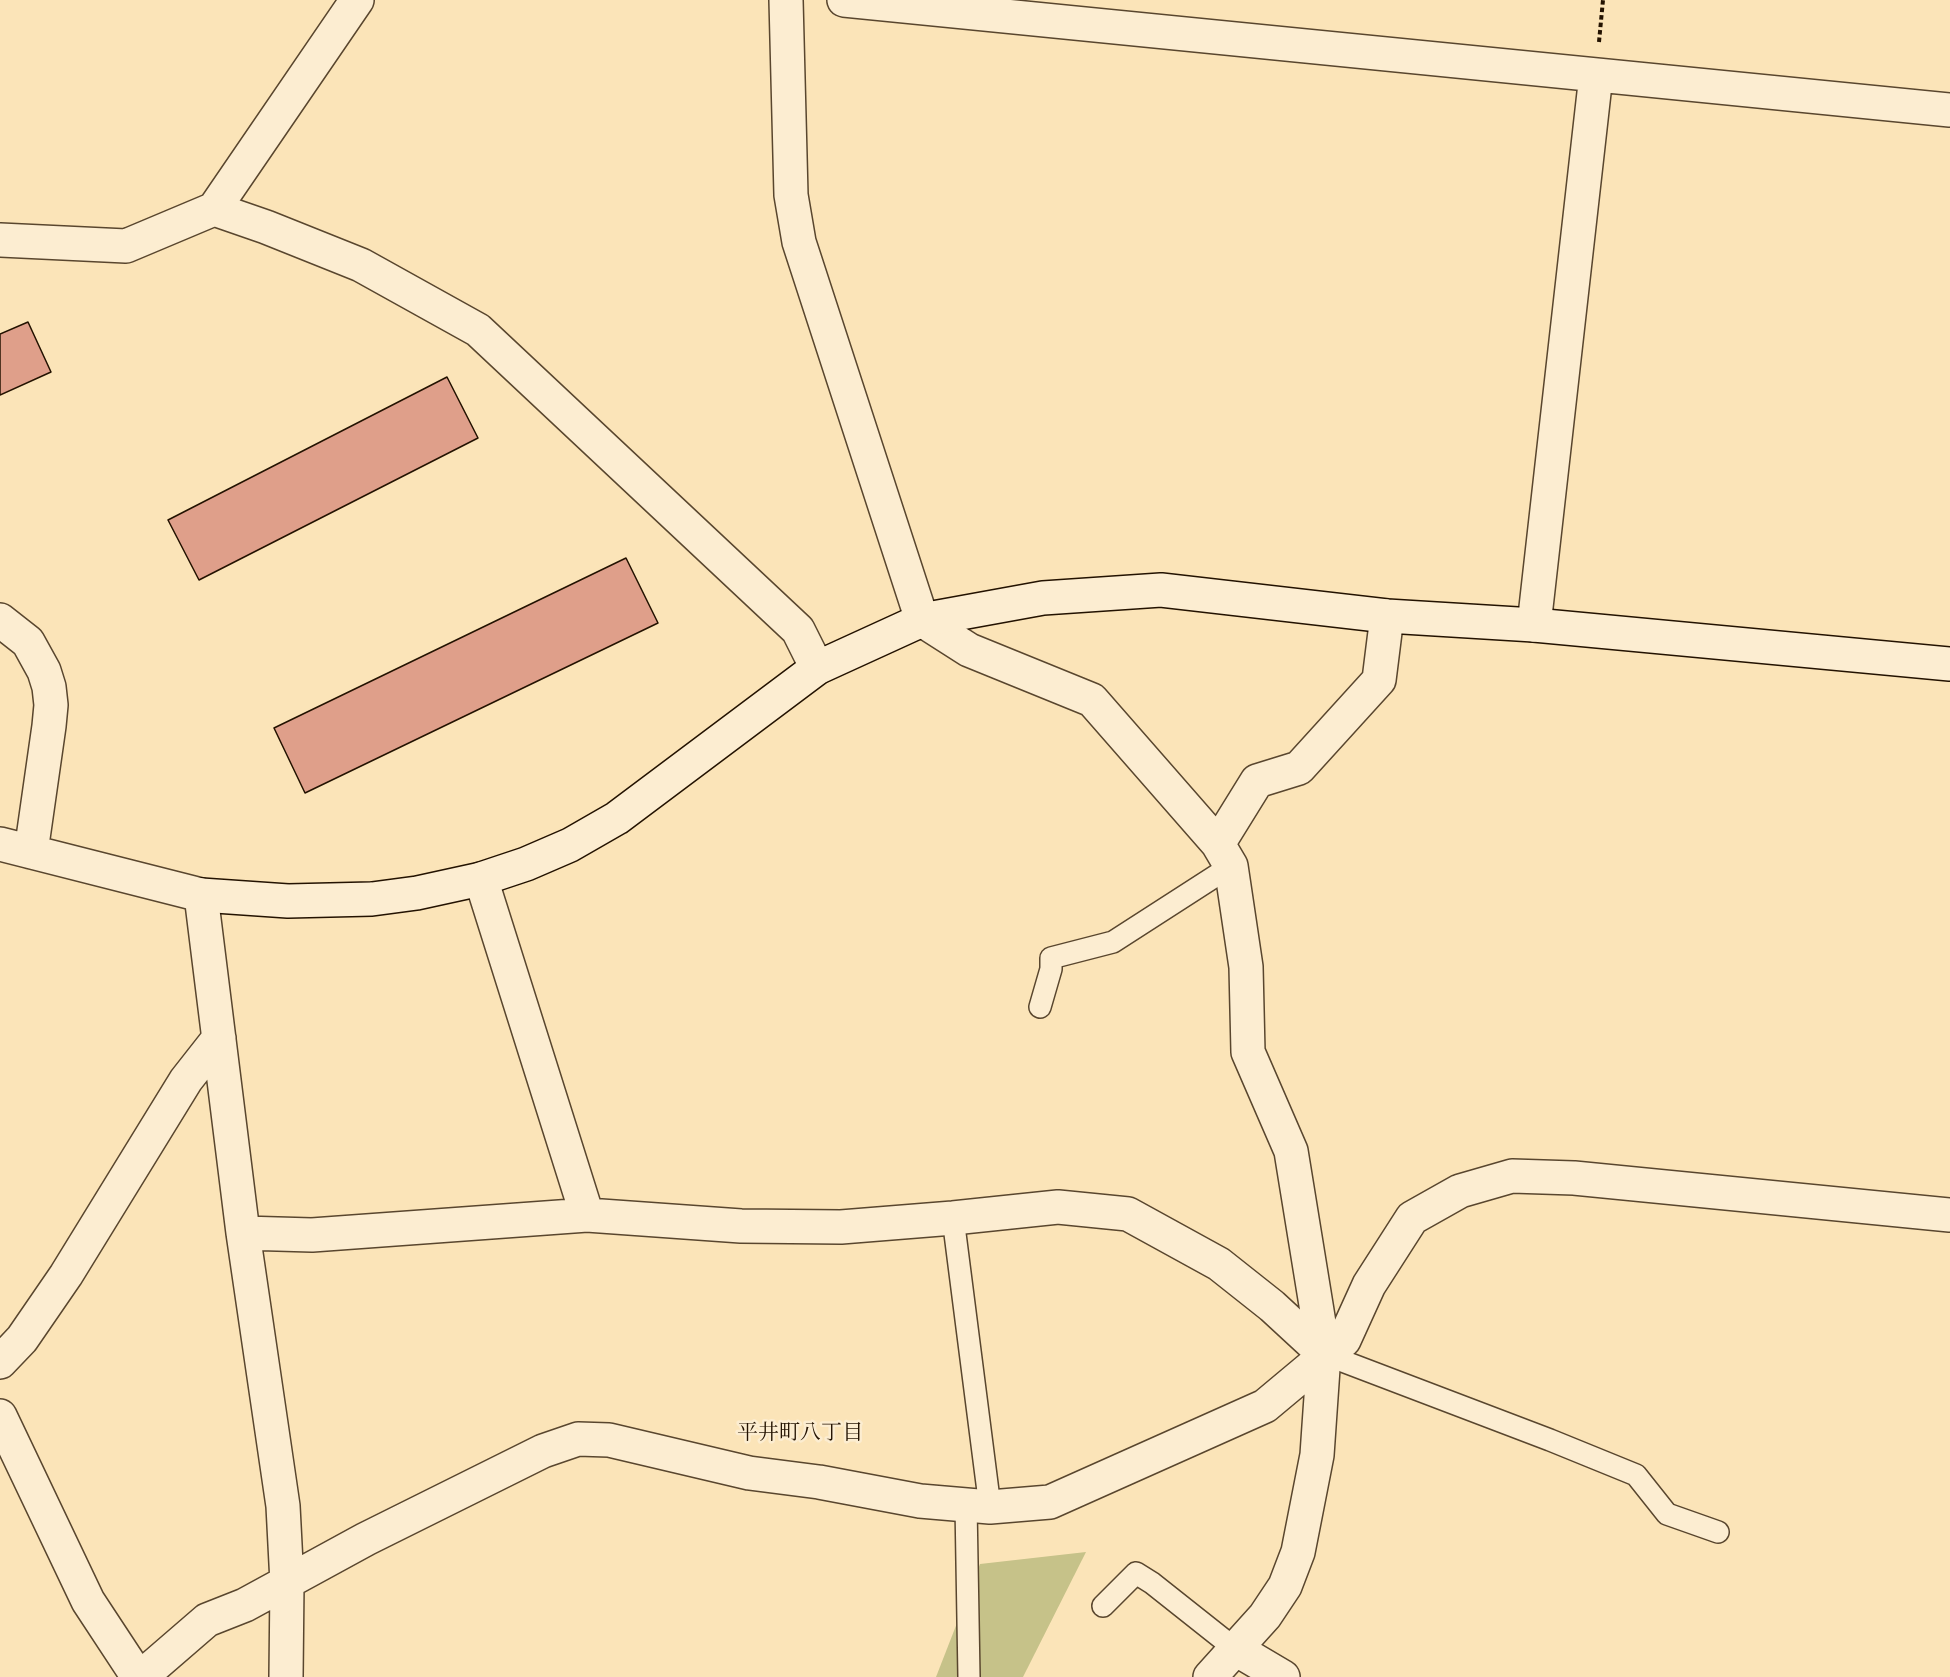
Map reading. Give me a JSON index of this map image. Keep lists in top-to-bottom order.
{
  "districts": ["平井町八丁目"]
}
